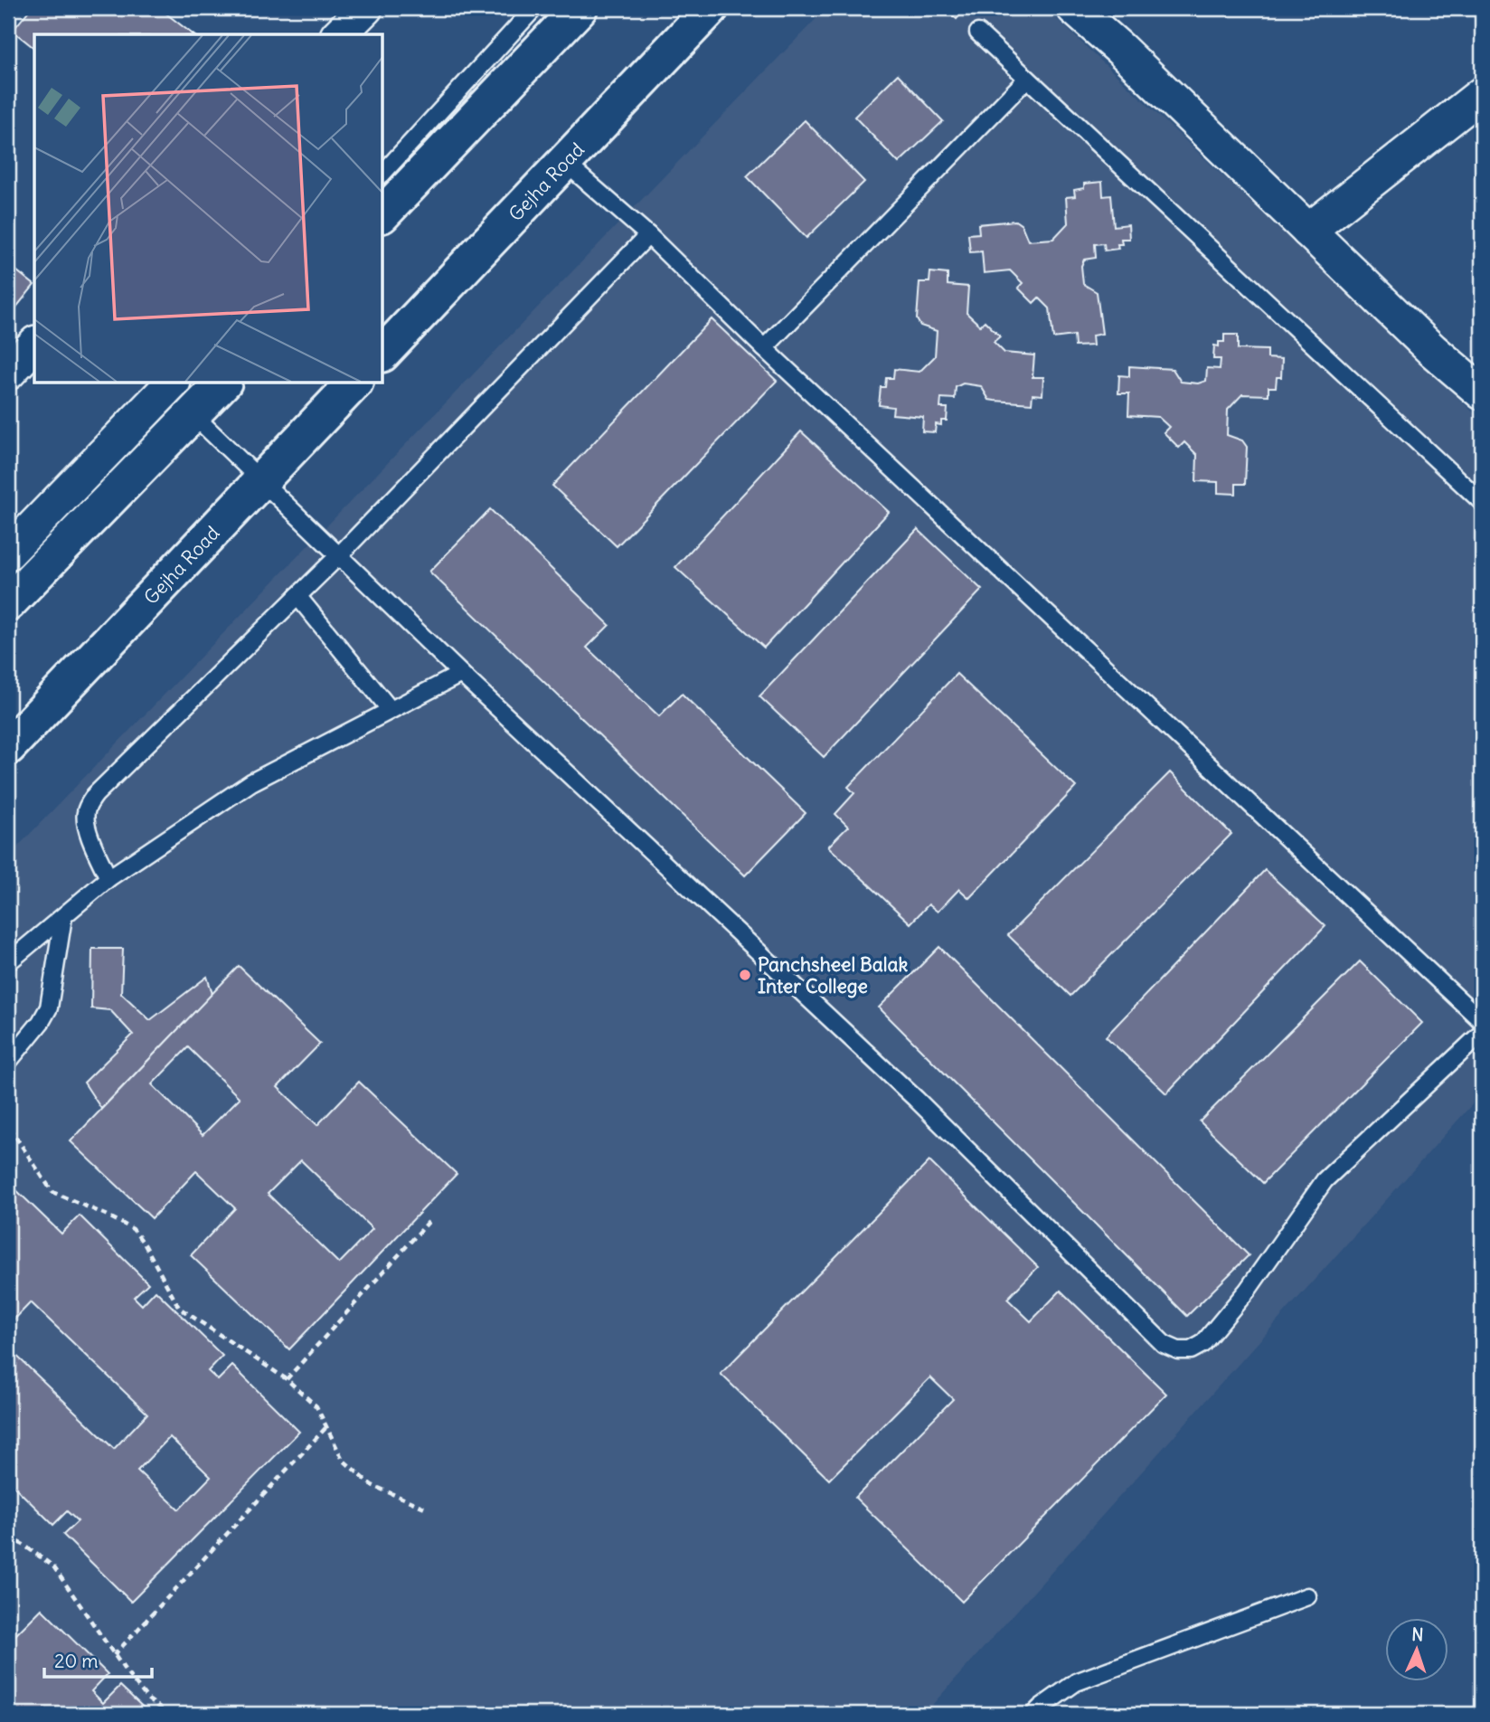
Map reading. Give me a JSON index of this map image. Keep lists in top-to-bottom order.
{
  "streets": {
    "street": ["Gejha Road"]
  },
  "places": ["Panchsheel Balak Inter College"],
  "scale_bar": "20 m",
  "north": "top"
}
